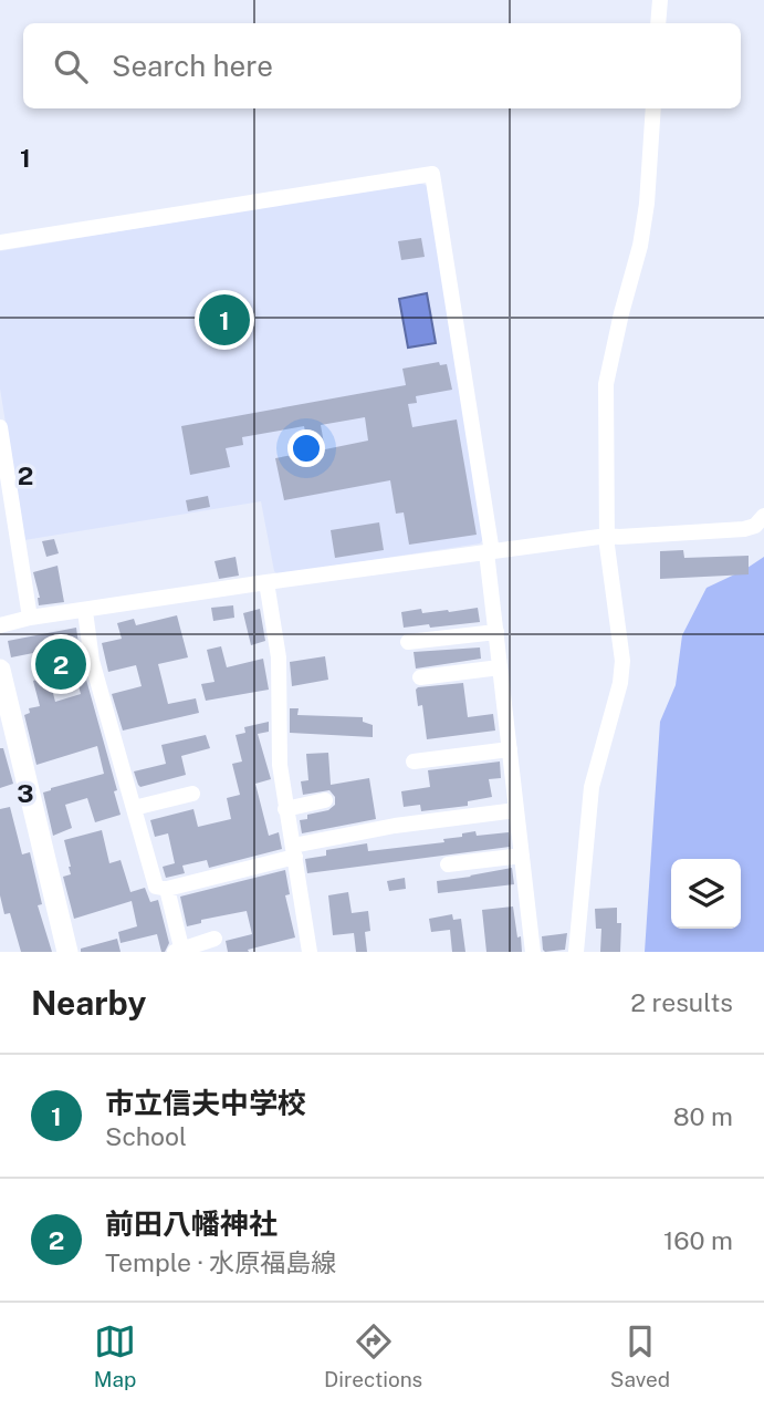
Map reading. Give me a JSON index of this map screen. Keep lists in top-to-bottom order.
{
  "page": {
    "search": "Search here",
    "pins": ["1", "2"],
    "heading": ["Nearby", "2 results"],
    "list": [
      {
        "mark": "1",
        "name": "市立信夫中学校",
        "note": "School",
        "value": "80 m"
      },
      {
        "mark": "2",
        "name": "前田八幡神社",
        "note": "Temple · 水原福島線",
        "value": "160 m"
      }
    ],
    "nav": ["Map", "Directions", "Saved"]
  },
  "grid": {
    "rows": ["1", "2", "3"]
  }
}
